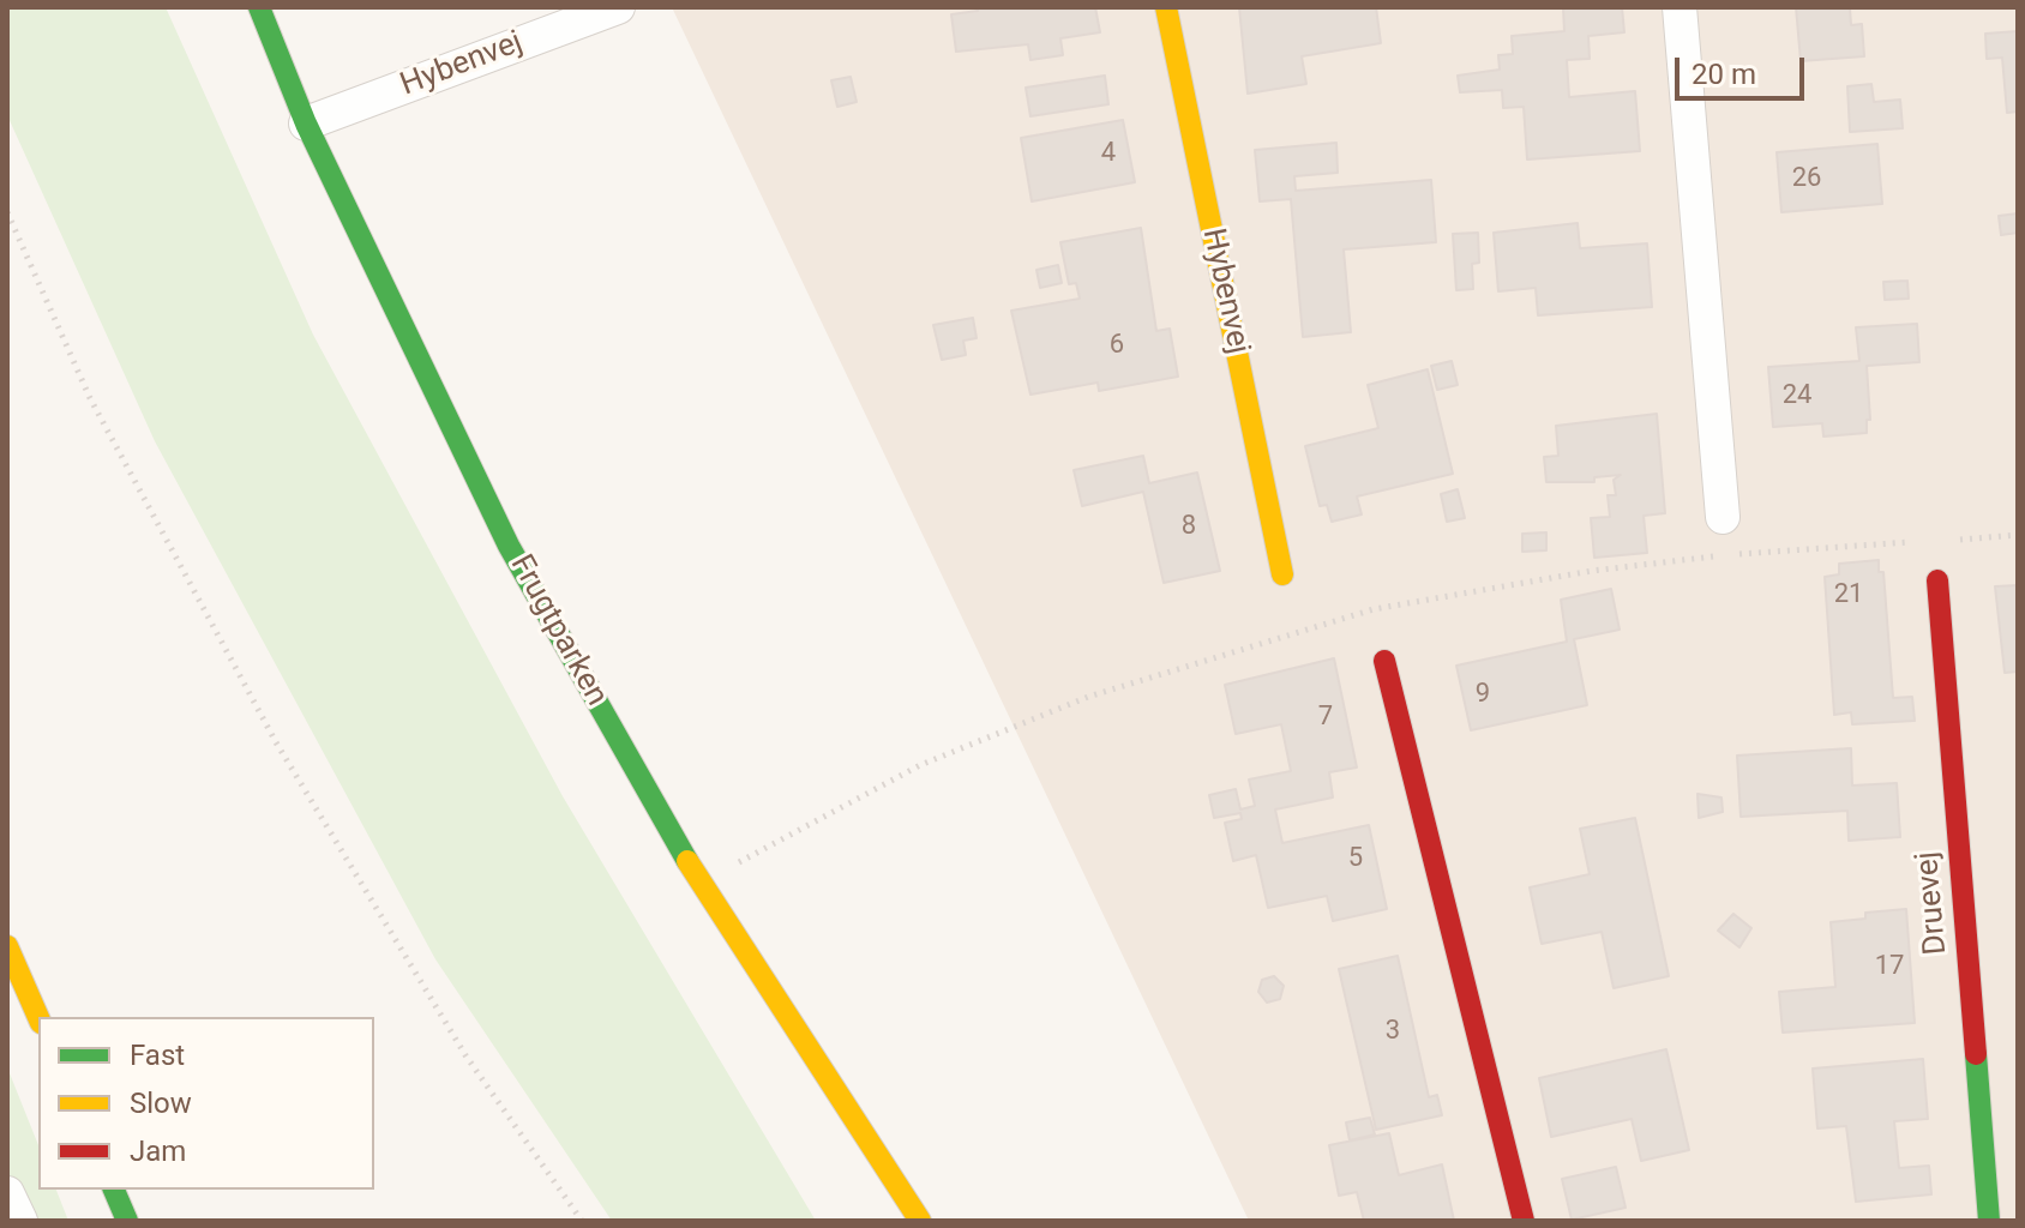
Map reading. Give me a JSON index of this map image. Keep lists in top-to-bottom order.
{
  "streets": {
    "main road": ["Hybenvej", "Frugtparken", "Druevej"]
  },
  "crossings": [
    ["Hybenvej", "Frugtparken"]
  ],
  "house_numbers": [
    "4",
    "26",
    "6",
    "24",
    "8",
    "21",
    "9",
    "7",
    "5",
    "17",
    "3"
  ],
  "legend": ["Fast", "Slow", "Jam"],
  "scale_bar": "20 m"
}
